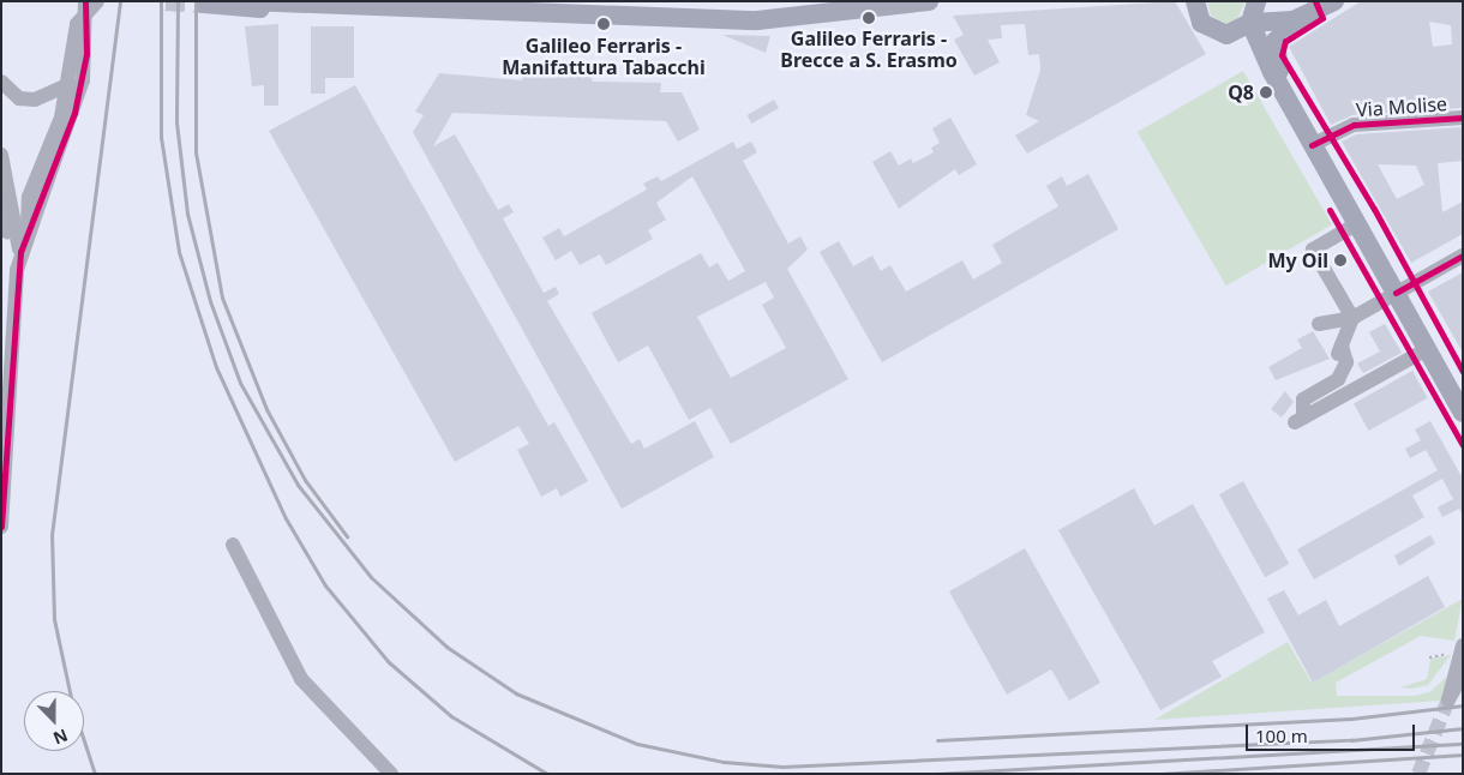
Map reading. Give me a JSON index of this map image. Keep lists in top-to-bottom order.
{
  "streets": {
    "street": ["Via Molise"]
  },
  "places": [
    "Galileo Ferraris - Brecce a S. Erasmo",
    "Galileo Ferraris - Manifattura Tabacchi",
    "Q8",
    "My Oil"
  ],
  "scale_bar": "100 m",
  "north": "bottom"
}
